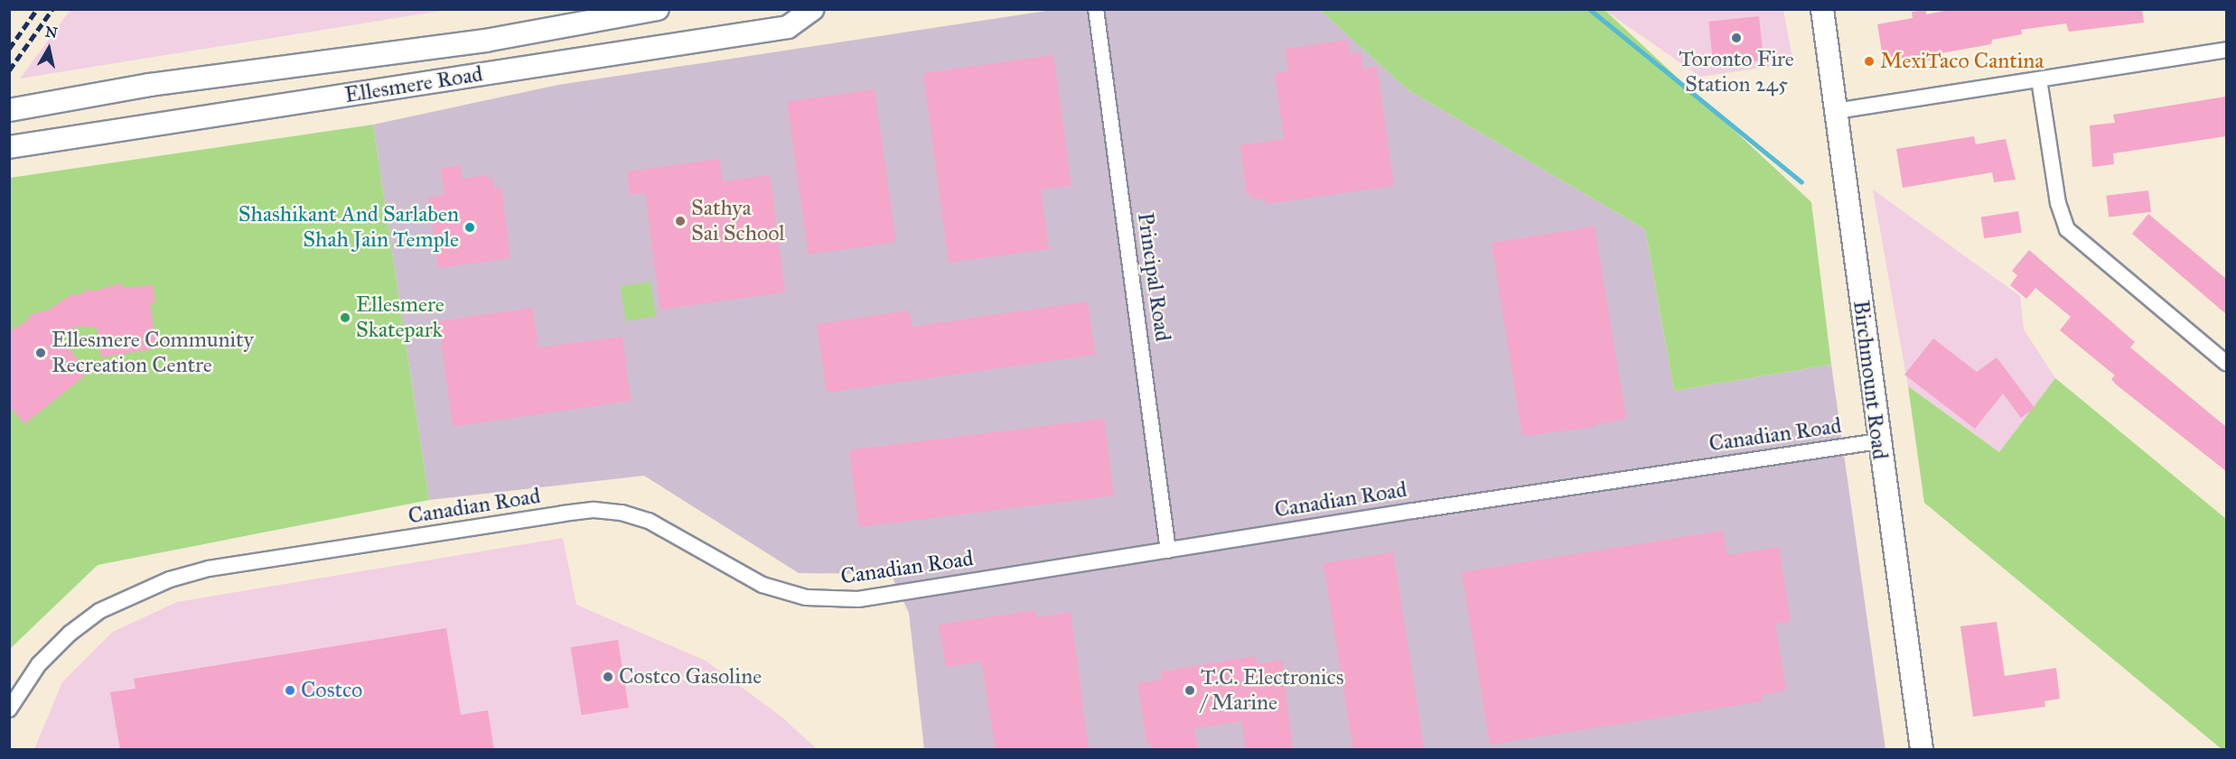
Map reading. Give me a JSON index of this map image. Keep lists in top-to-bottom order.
{
  "streets": {
    "main road": ["Ellesmere Road", "Birchmount Road"],
    "street": ["Principal Road", "Canadian Road"]
  },
  "crossings": [
    ["Principal Road", "Canadian Road"],
    ["Birchmount Road", "Canadian Road"]
  ],
  "places": [
    "Toronto Fire Station 245",
    "MexiTaco Cantina",
    "Sathya Sai School",
    "Shashikant And Sarlaben Shah Jain Temple",
    "Ellesmere Skatepark",
    "Ellesmere Community Recreation Centre",
    "Costco Gasoline",
    "Costco",
    "T.C. Electronics / Marine"
  ],
  "north": "top"
}
